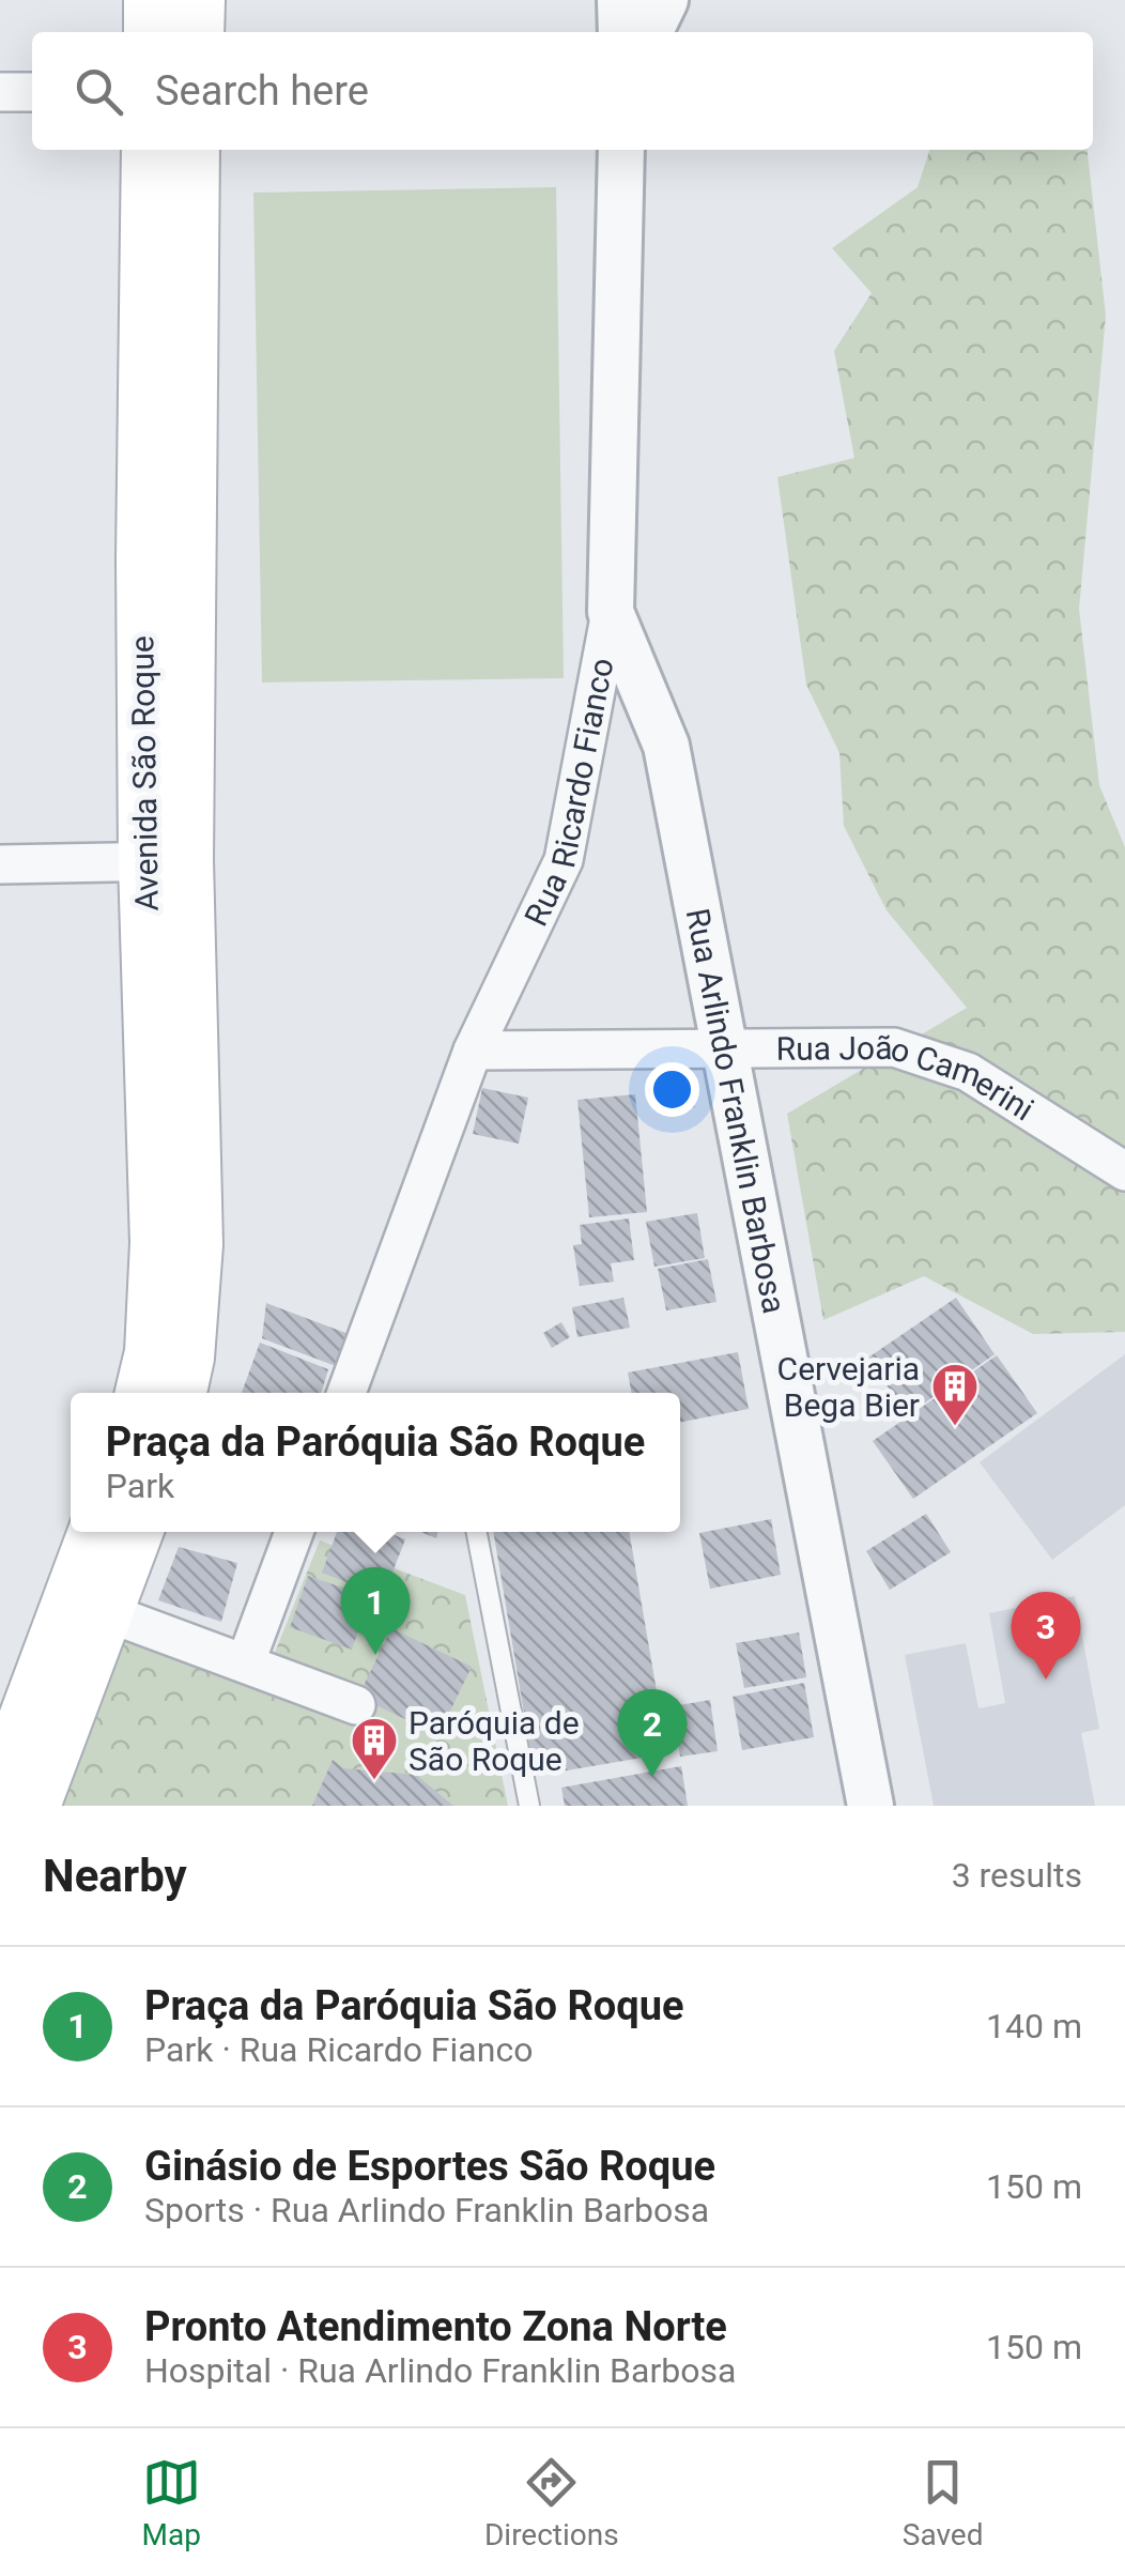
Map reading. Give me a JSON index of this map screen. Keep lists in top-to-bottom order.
{
  "streets": {
    "main road": ["Avenida São Roque"],
    "street": ["Rua Ricardo Fianco", "Rua João Camerini", "Rua Arlindo Franklin Barbosa"]
  },
  "crossings": [
    ["Rua Ricardo Fianco", "Rua João Camerini"],
    ["Rua Ricardo Fianco", "Rua Arlindo Franklin Barbosa"],
    ["Rua João Camerini", "Rua Arlindo Franklin Barbosa"]
  ],
  "places": {
    "building": ["Cervejaria Bega Bier", "Paróquia de São Roque"]
  },
  "page": {
    "search": "Search here",
    "popup": ["Praça da Paróquia São Roque", "Park"],
    "pins": ["1", "3", "2"],
    "heading": ["Nearby", "3 results"],
    "list": [
      {
        "mark": "1",
        "name": "Praça da Paróquia São Roque",
        "note": "Park · Rua Ricardo Fianco",
        "value": "140 m"
      },
      {
        "mark": "2",
        "name": "Ginásio de Esportes São Roque",
        "note": "Sports · Rua Arlindo Franklin Barbosa",
        "value": "150 m"
      },
      {
        "mark": "3",
        "name": "Pronto Atendimento Zona Norte",
        "note": "Hospital · Rua Arlindo Franklin Barbosa",
        "value": "150 m"
      }
    ],
    "nav": ["Map", "Directions", "Saved"]
  }
}
